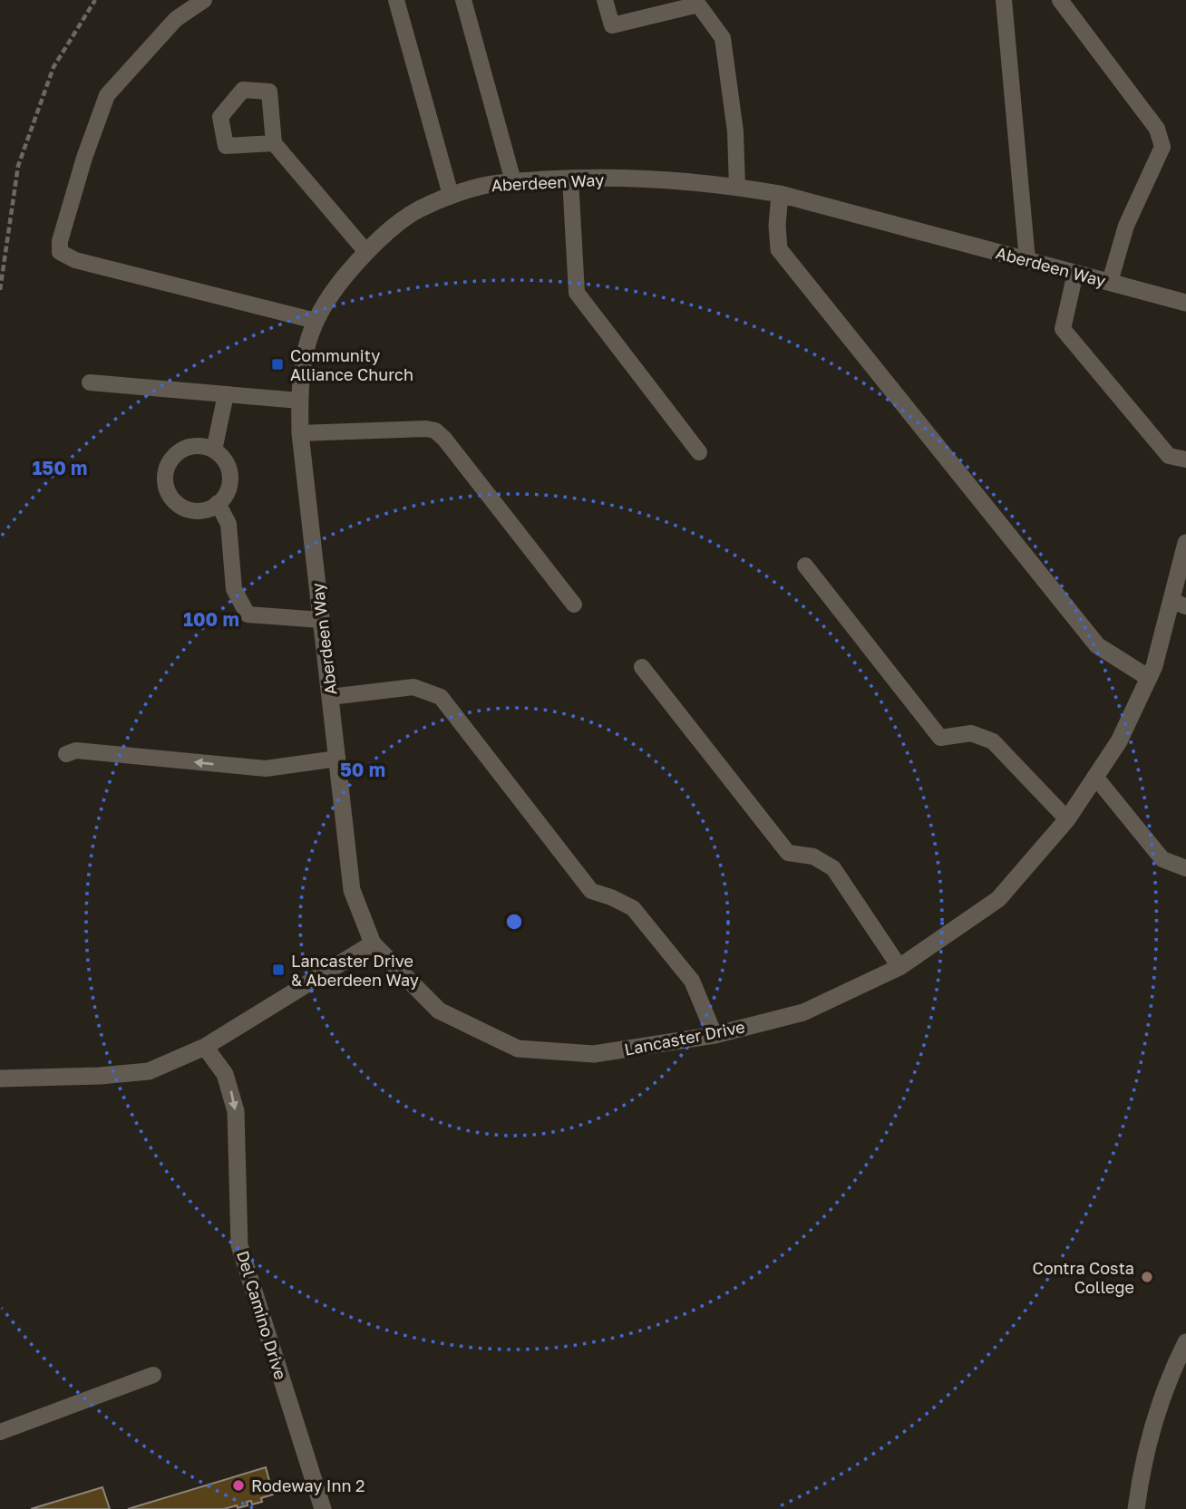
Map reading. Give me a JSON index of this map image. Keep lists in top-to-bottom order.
{
  "streets": {
    "street": ["Aberdeen Way", "Lancaster Drive", "Del Camino Drive"]
  },
  "crossings": [
    ["Aberdeen Way", "Lancaster Drive"]
  ],
  "one_way": ["Del Camino Drive"],
  "places": {
    "transit": ["Community Alliance Church", "Lancaster Drive & Aberdeen Way"],
    "other": ["Contra Costa College", "Rodeway Inn 2"]
  },
  "rings": ["150 m", "100 m", "50 m"]
}
